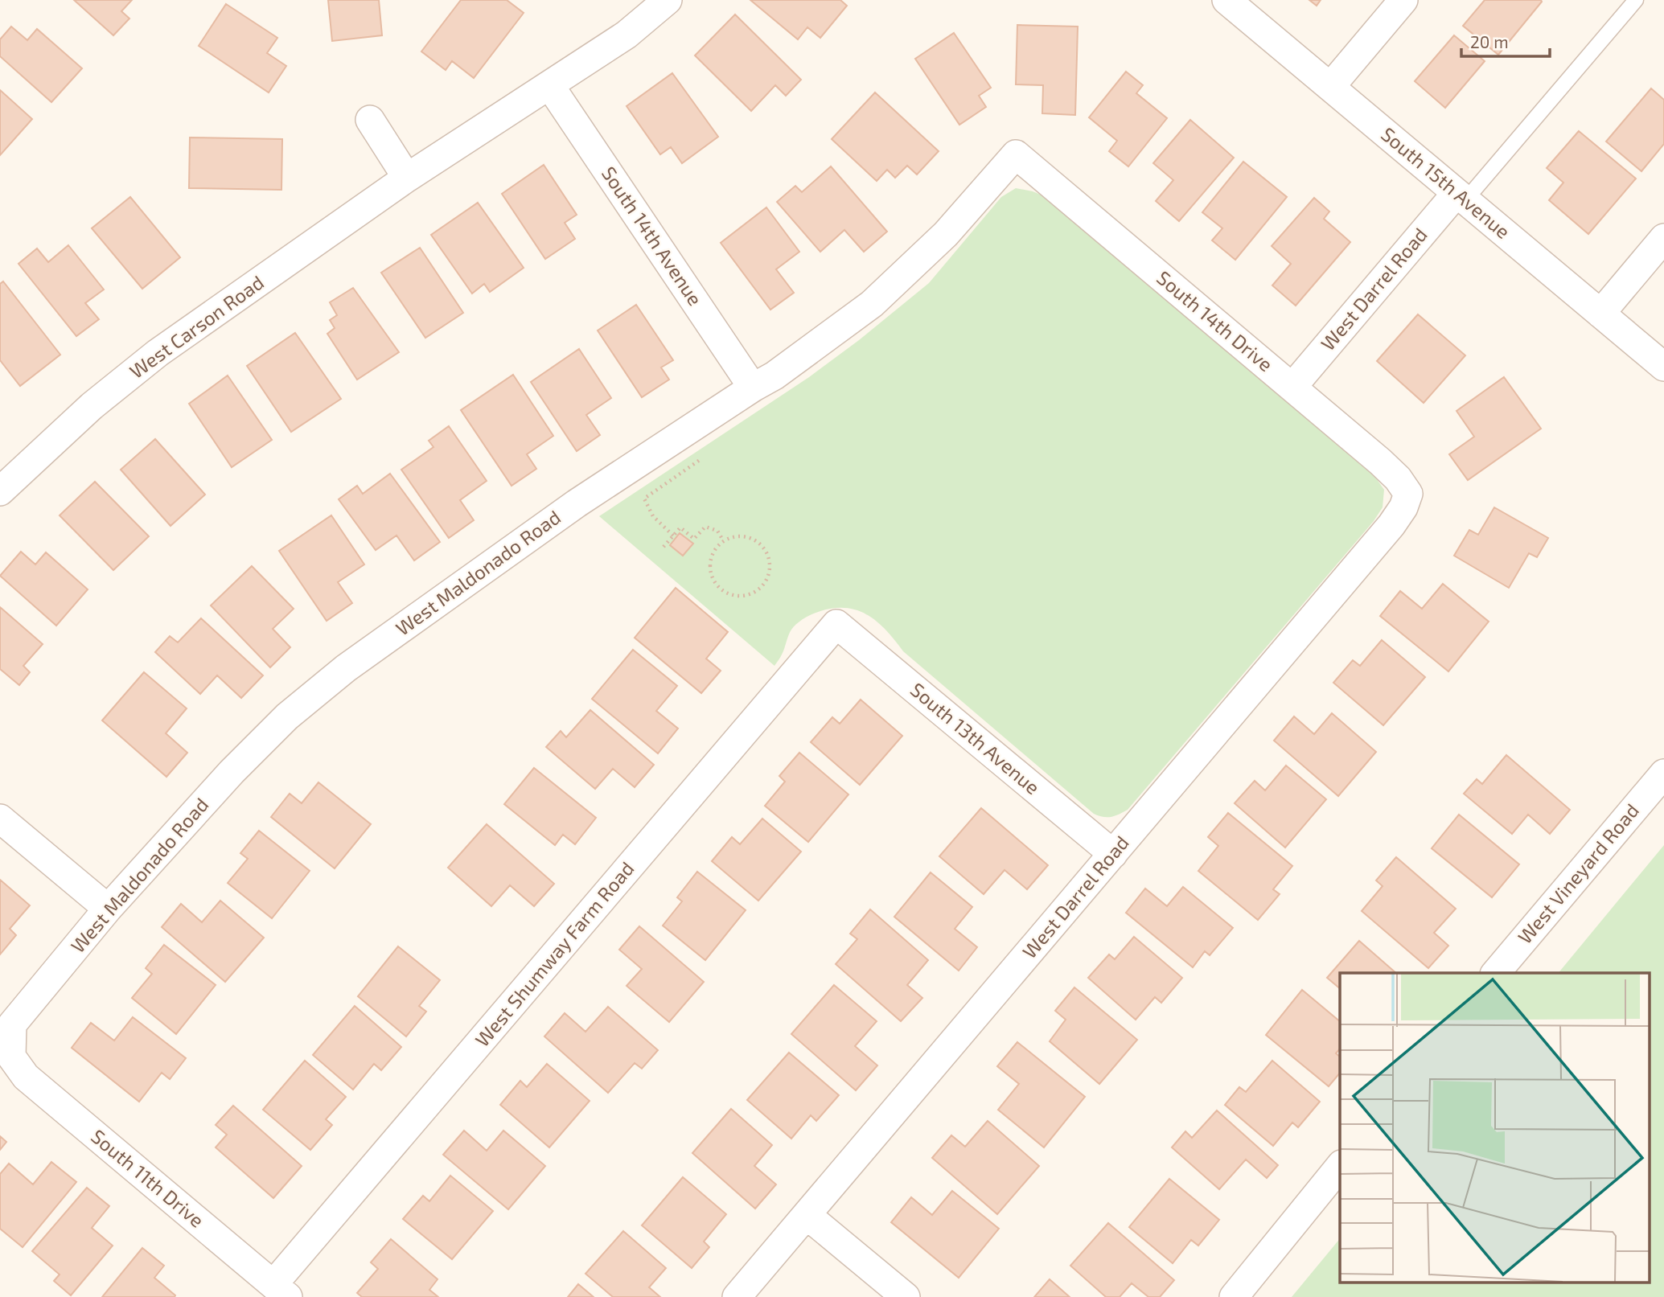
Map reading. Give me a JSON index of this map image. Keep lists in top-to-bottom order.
{
  "streets": {
    "street": [
      "South 15th Avenue",
      "South 14th Avenue",
      "West Darrel Road",
      "South 14th Drive",
      "West Carson Road",
      "West Maldonado Road",
      "South 13th Avenue",
      "West Vineyard Road",
      "West Shumway Farm Road",
      "South 11th Drive"
    ]
  },
  "crossings": [
    ["South 15th Avenue", "West Darrel Road"],
    ["South 14th Avenue", "West Carson Road"],
    ["South 14th Avenue", "West Maldonado Road"],
    ["West Darrel Road", "South 14th Drive"],
    ["West Darrel Road", "South 13th Avenue"],
    ["South 14th Drive", "West Maldonado Road"],
    ["West Maldonado Road", "South 11th Drive"],
    ["South 13th Avenue", "West Shumway Farm Road"],
    ["West Shumway Farm Road", "South 11th Drive"]
  ],
  "scale_bar": "20 m"
}
